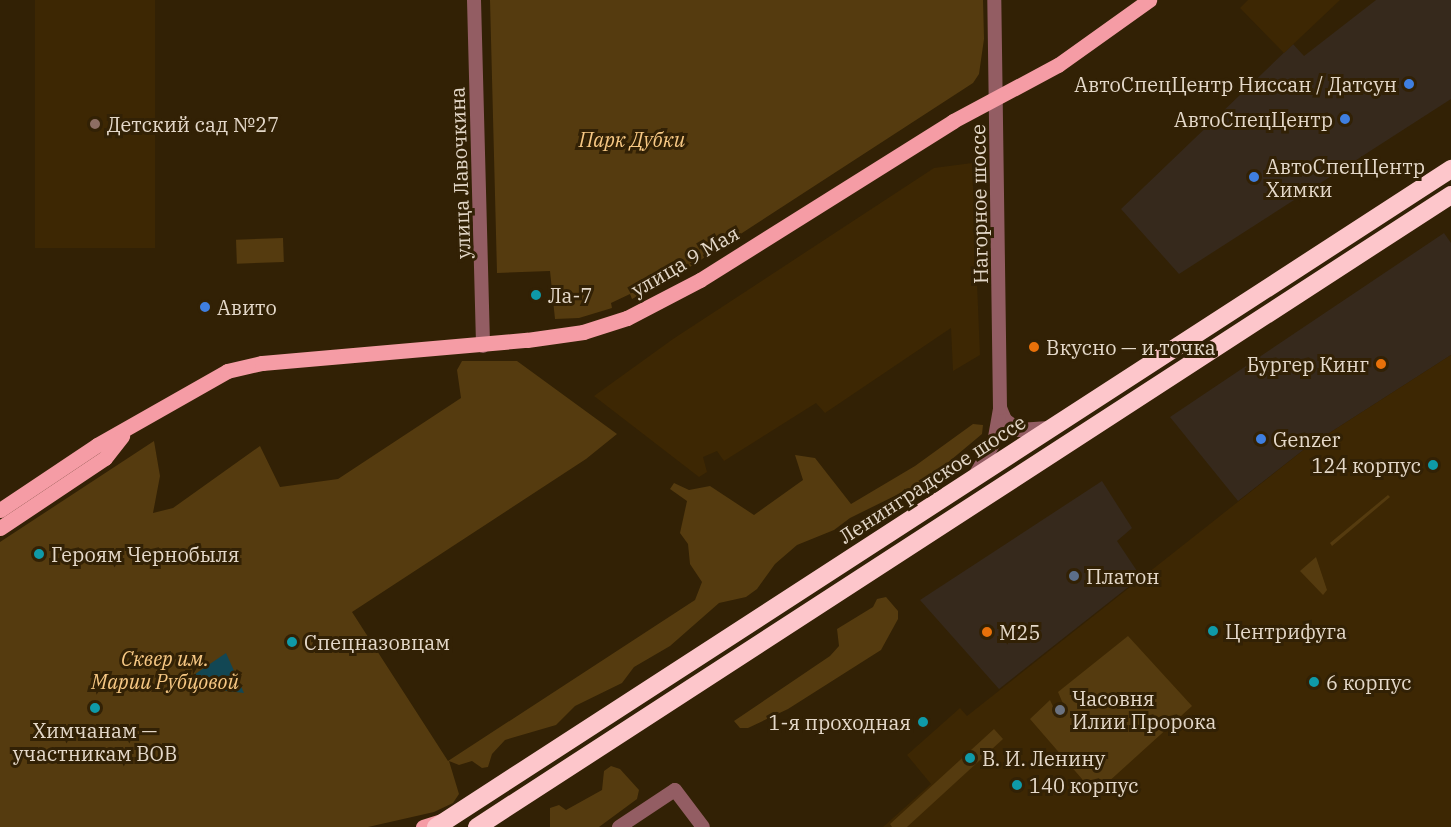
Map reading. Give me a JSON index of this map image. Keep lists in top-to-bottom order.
{
  "streets": {
    "highway": ["Ленинградское шоссе"],
    "main road": ["улица 9 Мая"],
    "street": ["улица Лавочкина", "Нагорное шоссе"]
  },
  "crossings": [
    ["улица Лавочкина", "улица 9 Мая"],
    ["Нагорное шоссе", "улица 9 Мая"],
    ["Нагорное шоссе", "Ленинградское шоссе"]
  ],
  "parks": ["Парк Дубки", "Сквер им. Марии Рубцовой"],
  "places": [
    "АвтоСпецЦентр Ниссан / Датсун",
    "АвтоСпецЦентр",
    "Детский сад №27",
    "АвтоСпецЦентр Химки",
    "Ла-7",
    "Авито",
    "Вкусно — и точка",
    "Бургер Кинг",
    "Genzer",
    "124 корпус",
    "Героям Чернобыля",
    "Платон",
    "Центрифуга",
    "М25",
    "Спецназовцам",
    "6 корпус",
    "Химчанам — участникам ВОВ",
    "Часовня Илии Пророка",
    "1-я проходная",
    "В. И. Ленину",
    "140 корпус"
  ]
}
